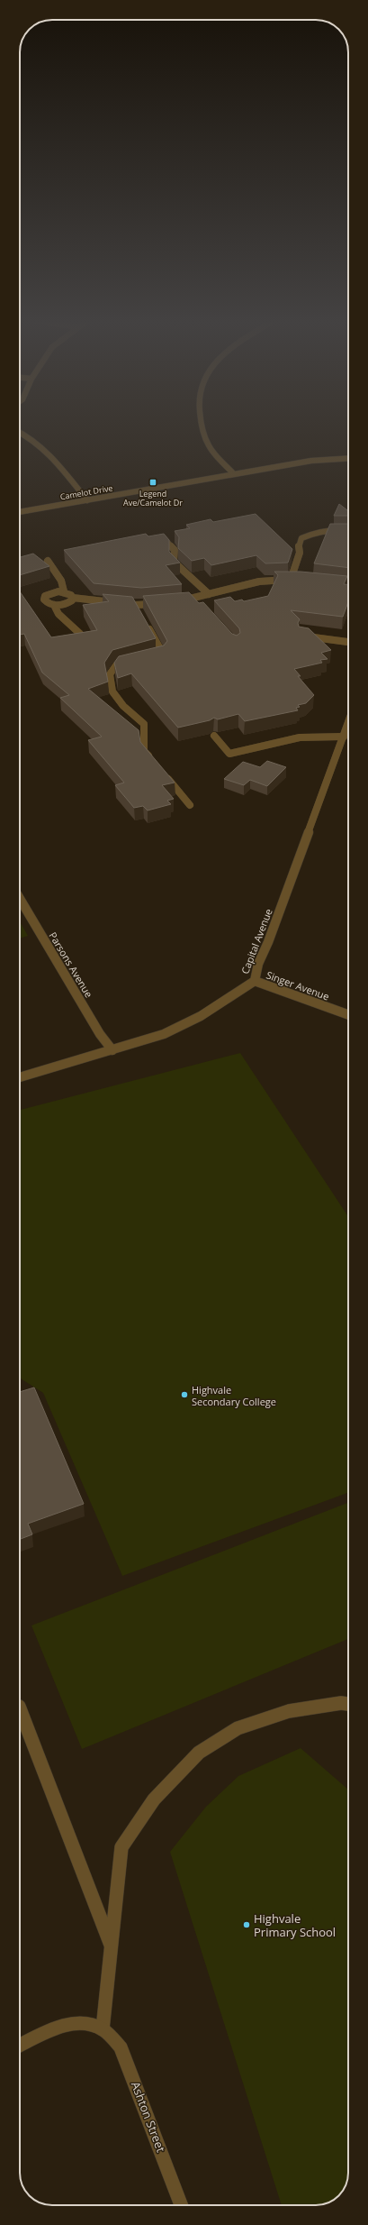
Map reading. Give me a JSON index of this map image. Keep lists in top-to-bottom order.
{
  "streets": {
    "street": [
      "Camelot Drive",
      "Capital Avenue",
      "Parsons Avenue",
      "Singer Avenue",
      "Ashton Street"
    ]
  },
  "crossings": [
    ["Capital Avenue", "Parsons Avenue"],
    ["Capital Avenue", "Singer Avenue"]
  ],
  "places": {
    "transit": ["Legend Ave/Camelot Dr"],
    "other": ["Highvale Secondary College", "Highvale Primary School"]
  }
}
